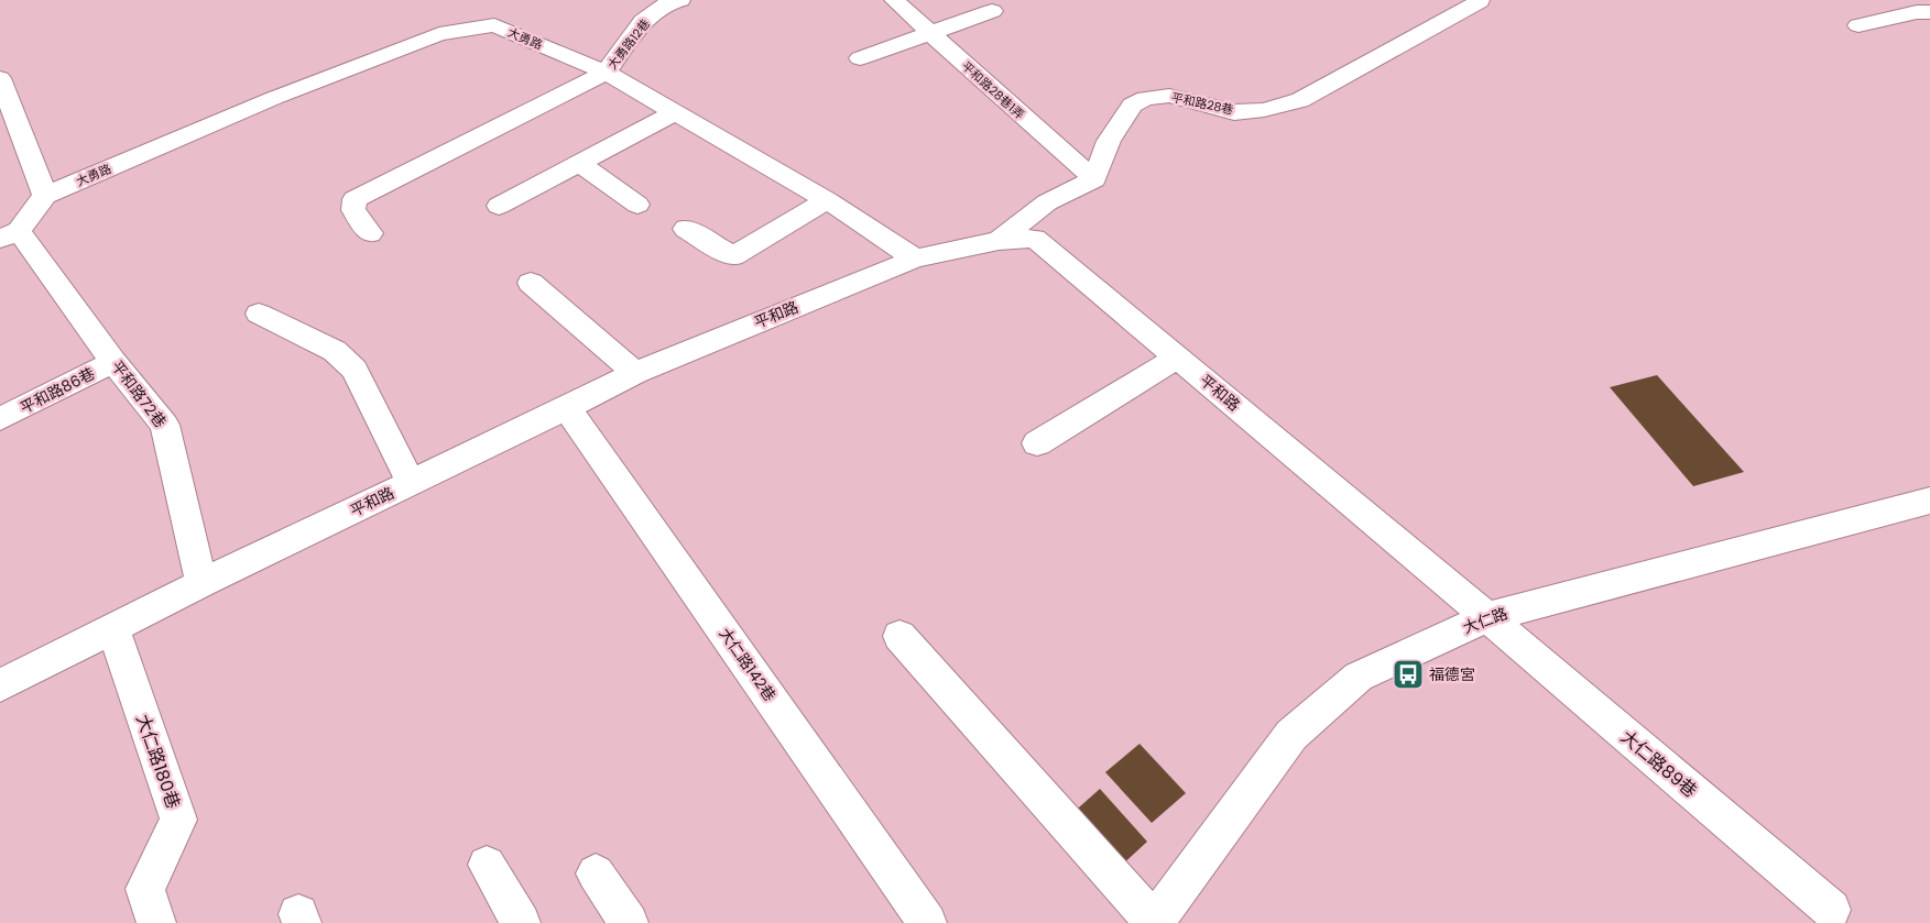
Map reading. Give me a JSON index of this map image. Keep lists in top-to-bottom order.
{
  "streets": {
    "street": [
      "大勇路",
      "大勇路12巷",
      "平和路28巷1弄",
      "平和路28巷",
      "平和路",
      "平和路86巷",
      "平和路72巷",
      "大仁路",
      "大仁路142巷",
      "大仁路180巷",
      "大仁路89巷"
    ]
  },
  "crossings": [
    ["大勇路", "大勇路12巷"],
    ["大勇路", "平和路"],
    ["大勇路", "平和路72巷"],
    ["平和路28巷1弄", "平和路28巷"],
    ["平和路", "平和路72巷"],
    ["平和路", "大仁路"],
    ["平和路", "大仁路142巷"],
    ["平和路", "大仁路180巷"],
    ["平和路", "大仁路89巷"],
    ["平和路86巷", "平和路72巷"],
    ["大仁路", "大仁路89巷"]
  ],
  "places": {
    "bus stop": ["福德宮"]
  }
}
